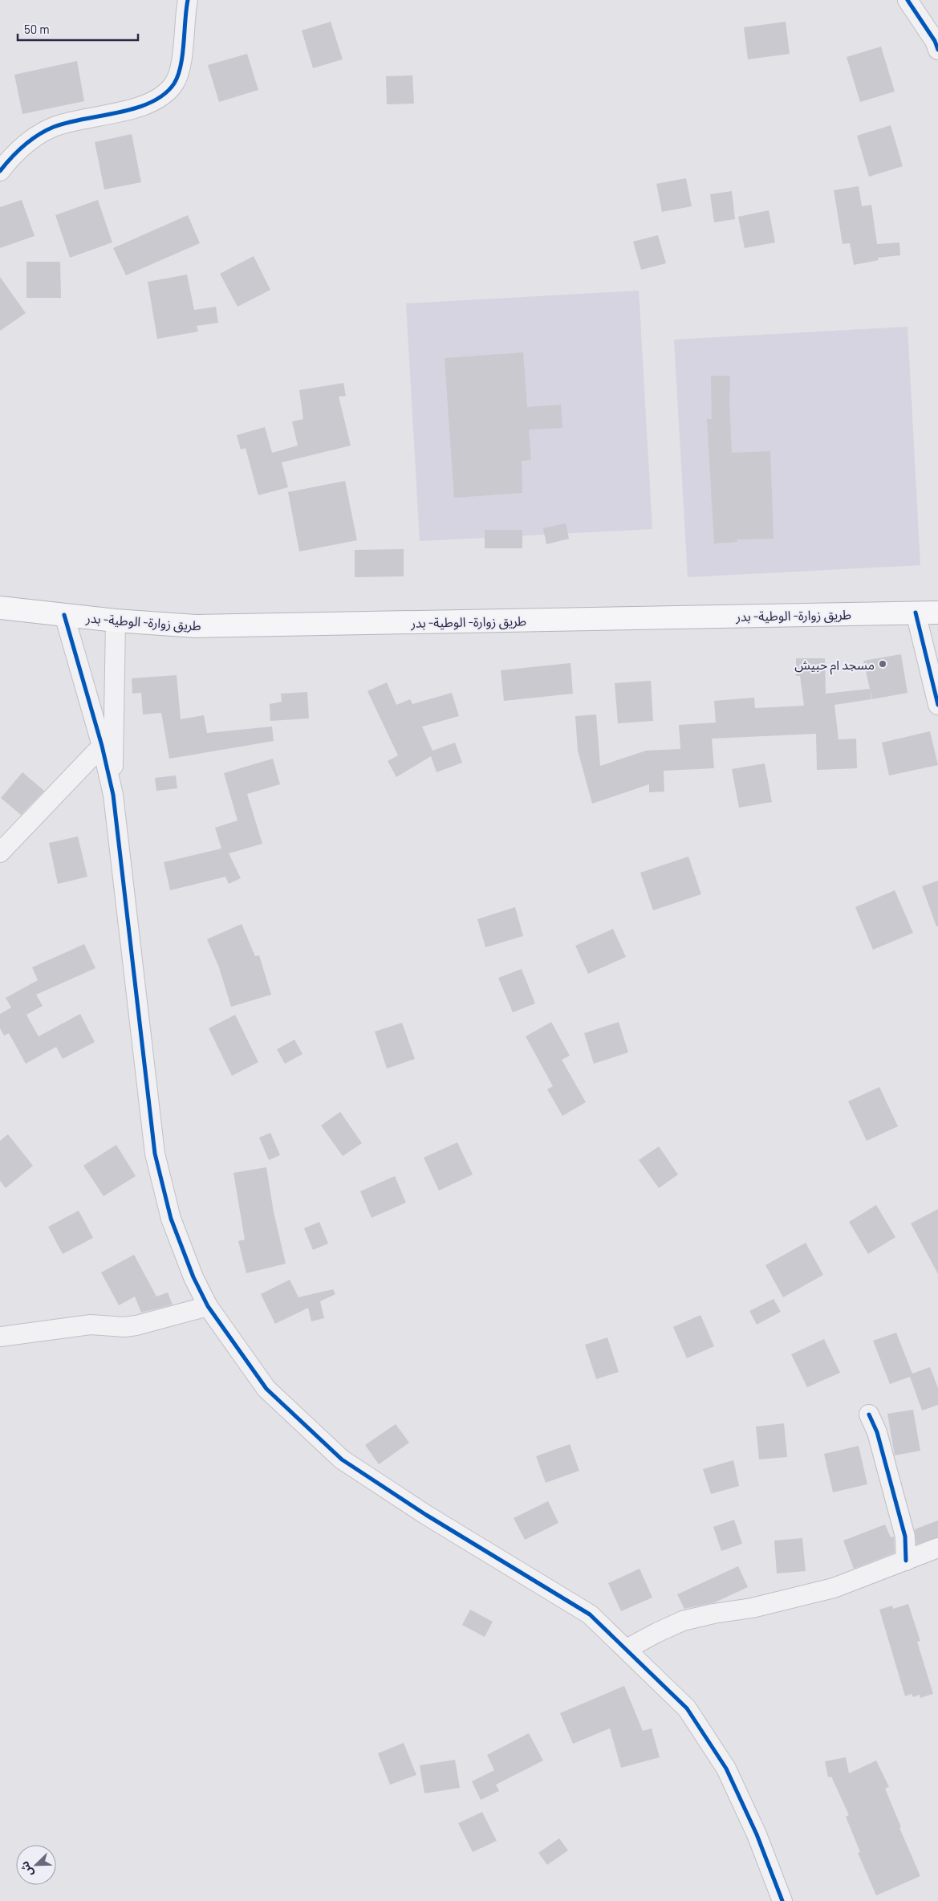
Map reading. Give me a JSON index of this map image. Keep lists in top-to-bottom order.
{
  "streets": {
    "highway": ["طريق زوارة- الوطية- بدر"]
  },
  "places": ["مسجد ام حبيش"],
  "scale_bar": "50 m",
  "north": "bottom left"
}
